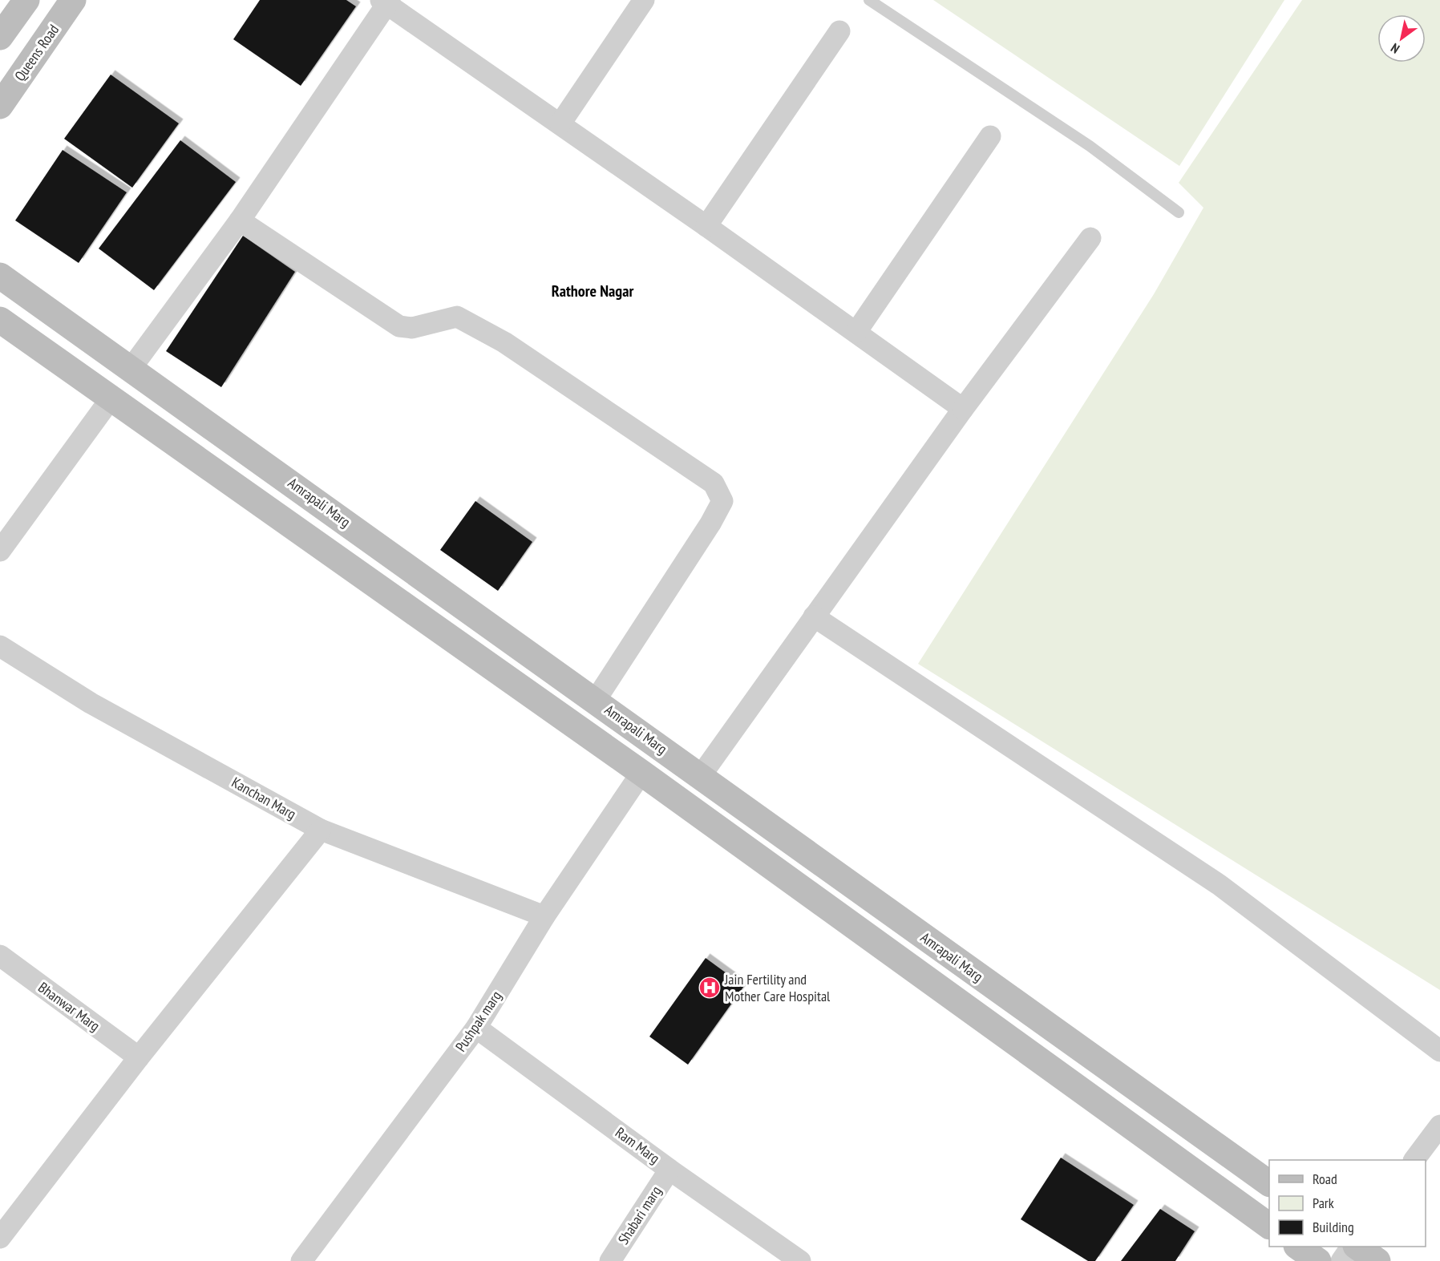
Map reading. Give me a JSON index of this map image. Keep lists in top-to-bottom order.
{
  "streets": {
    "street": [
      "Queens Road",
      "Amrapali Marg",
      "Kanchan Marg",
      "Bhanwar Marg",
      "Pushpak marg",
      "Ram Marg",
      "Shabari marg"
    ]
  },
  "crossings": [
    ["Kanchan Marg", "Pushpak marg"],
    ["Pushpak marg", "Ram Marg"],
    ["Ram Marg", "Shabari marg"]
  ],
  "districts": ["Rathore Nagar"],
  "places": {
    "hospital": ["Jain Fertility and Mother Care Hospital"]
  },
  "legend": ["Road", "Park", "Building"],
  "north": "bottom left"
}
